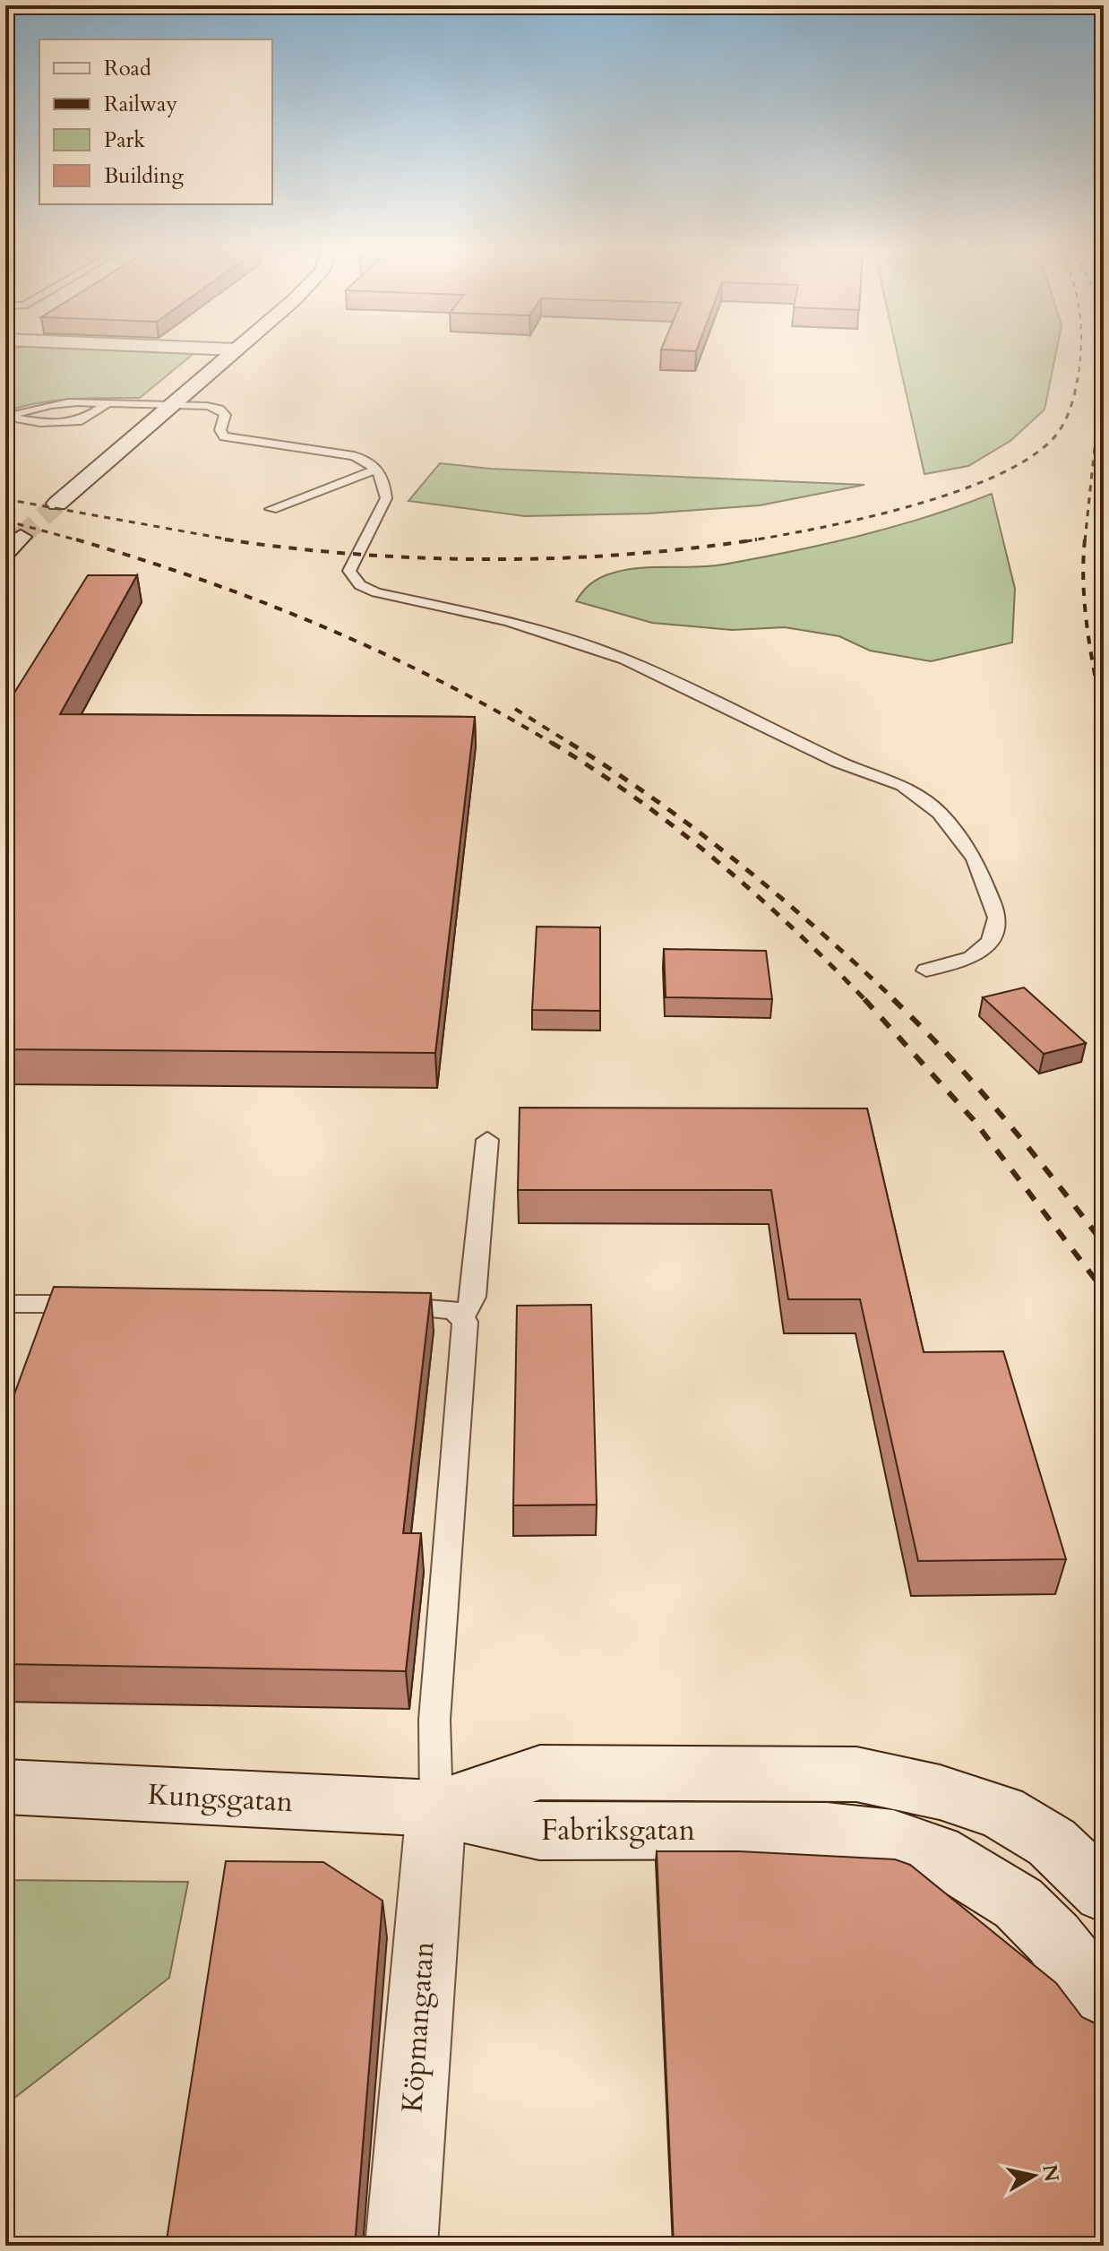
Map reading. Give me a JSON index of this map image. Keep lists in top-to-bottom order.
{
  "streets": {
    "street": ["Kungsgatan", "Fabriksgatan", "Köpmangatan"]
  },
  "crossings": [
    ["Kungsgatan", "Fabriksgatan"],
    ["Kungsgatan", "Köpmangatan"],
    ["Fabriksgatan", "Köpmangatan"]
  ],
  "legend": [
    "Road",
    "Railway",
    "Park",
    "Building"
  ],
  "north": "right"
}
